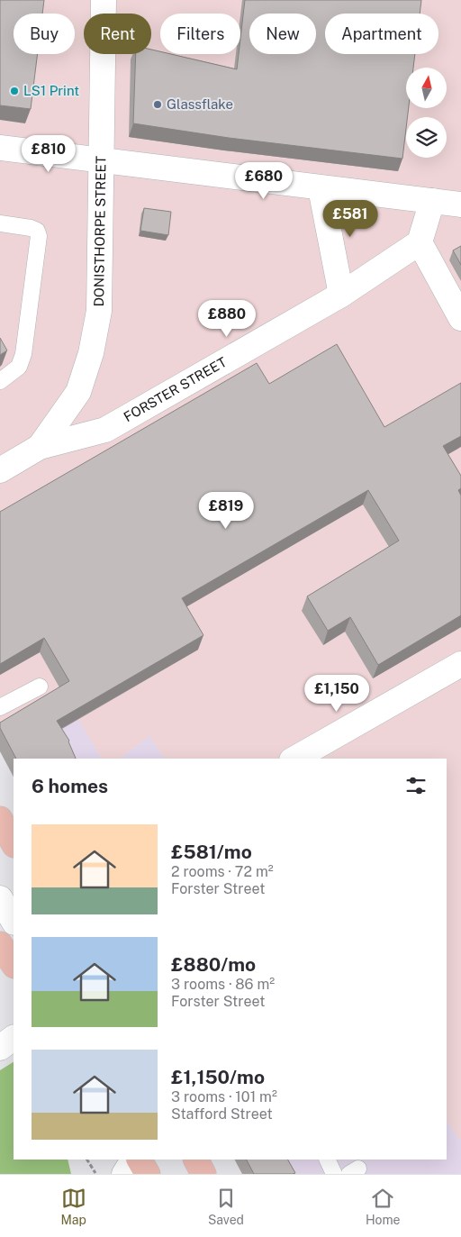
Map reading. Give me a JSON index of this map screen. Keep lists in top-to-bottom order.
{
  "streets": {
    "street": ["DONISTHORPE STREET", "FORSTER STREET"]
  },
  "crossings": [
    ["DONISTHORPE STREET", "FORSTER STREET"]
  ],
  "places": ["LS1 Print", "Glassflake"],
  "north": "top",
  "page": {
    "chip": [
      "Buy",
      "Rent",
      "Filters",
      "New",
      "Apartment"
    ],
    "price": [
      "£810",
      "£680",
      "£581",
      "£880",
      "£819",
      "£1,150"
    ],
    "heading": "6 homes",
    "list": [
      {
        "name": "£581/mo",
        "note": "2 rooms · 72 m² · Forster Street"
      },
      {
        "name": "£880/mo",
        "note": "3 rooms · 86 m² · Forster Street"
      },
      {
        "name": "£1,150/mo",
        "note": "3 rooms · 101 m² · Stafford Street"
      }
    ],
    "tabs": ["Map", "Saved", "Home"]
  }
}
